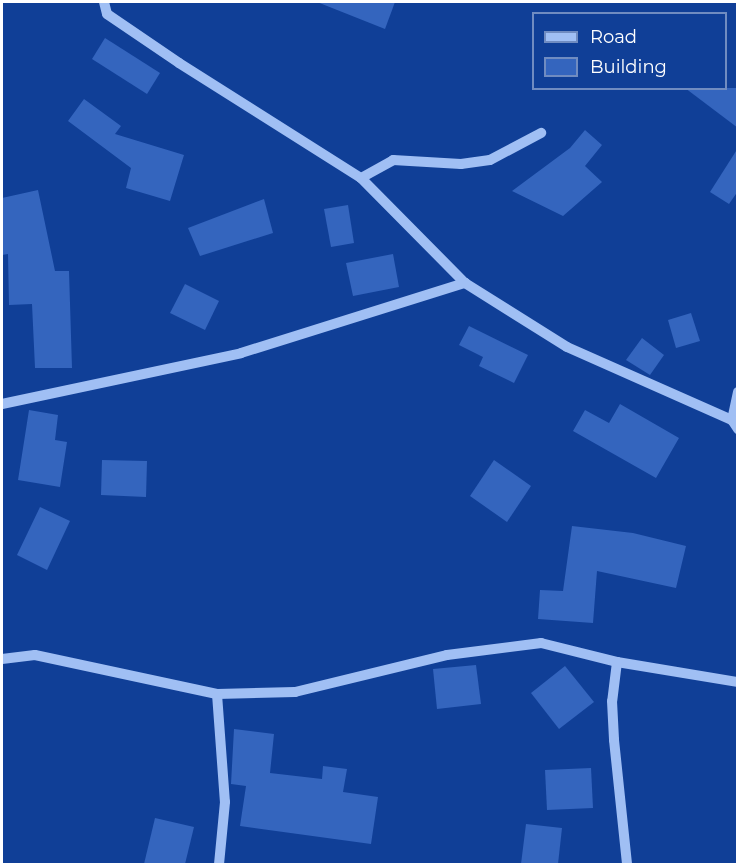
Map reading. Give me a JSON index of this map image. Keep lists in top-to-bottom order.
{
  "legend": ["Road", "Building"]
}
